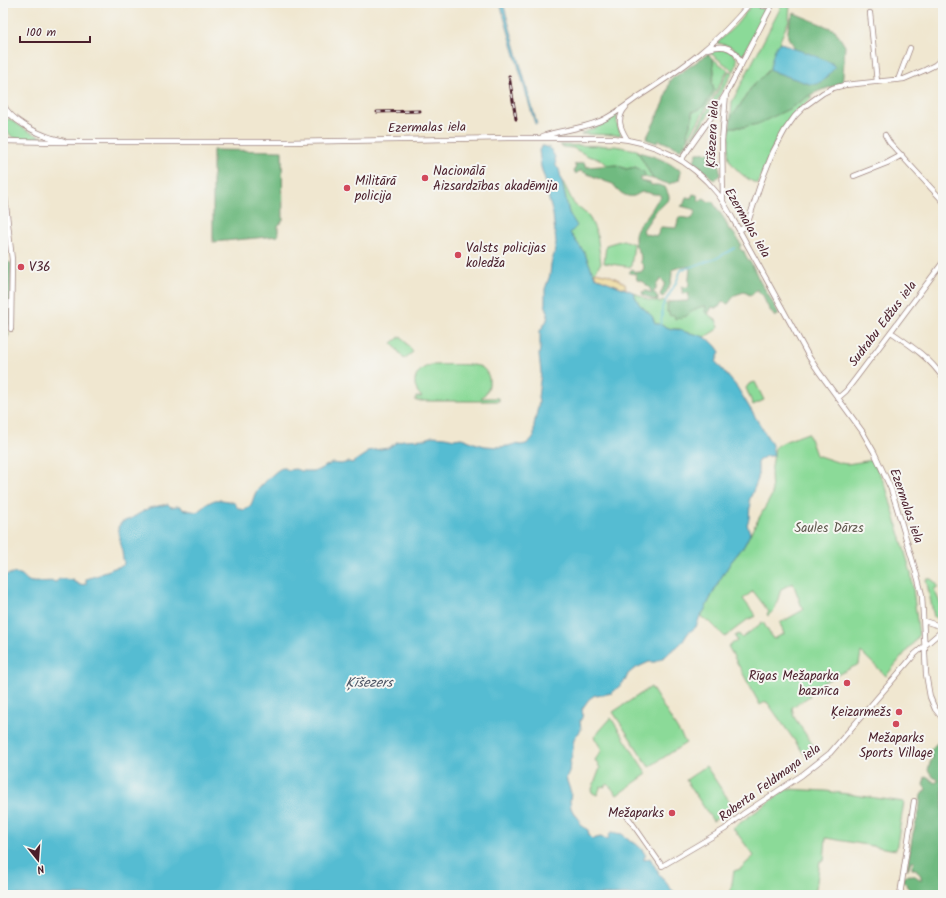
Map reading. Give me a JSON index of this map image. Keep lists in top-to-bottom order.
{
  "streets": {
    "street": [
      "Ezermalas iela",
      "Ķīšezera iela",
      "Sudrabu Edžus iela",
      "Roberta Feldmaņa iela"
    ]
  },
  "crossings": [
    ["Ezermalas iela", "Ķīšezera iela"],
    ["Ezermalas iela", "Sudrabu Edžus iela"],
    ["Ezermalas iela", "Roberta Feldmaņa iela"]
  ],
  "water": ["Ķīšezers"],
  "parks": ["Saules Dārzs"],
  "places": [
    "Nacionālā Aizsardzības akadēmija",
    "Militārā policija",
    "Valsts policijas koledža",
    "V36",
    "Rīgas Mežaparka baznīca",
    "Ķeizarmežs",
    "Mežaparks Sports Village",
    "Mežaparks"
  ],
  "scale_bar": "100 m",
  "north": "bottom"
}
